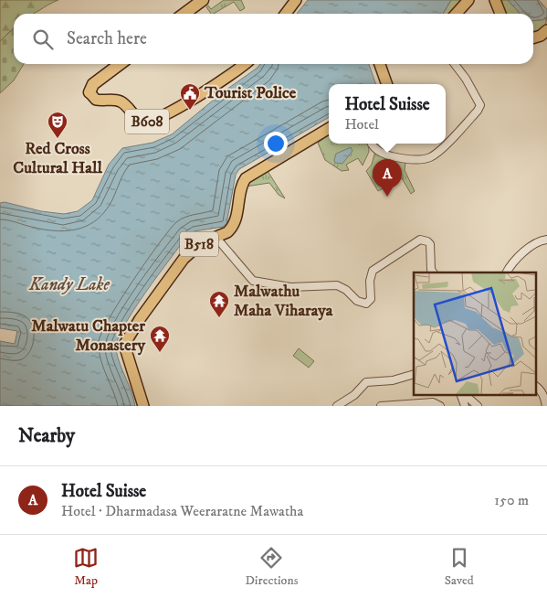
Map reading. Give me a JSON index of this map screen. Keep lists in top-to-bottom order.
{
  "streets": {
    "main road": ["B608", "B518"]
  },
  "water": ["Kandy Lake"],
  "places": {
    "public building": ["Tourist Police"],
    "theatre": ["Red Cross Cultural Hall"],
    "temple": ["Malwathu Maha Viharaya", "Malwatu Chapter Monastery"]
  },
  "page": {
    "search": "Search here",
    "popup": ["Hotel Suisse", "Hotel"],
    "pins": "A",
    "heading": "Nearby",
    "list": [
      {
        "mark": "A",
        "name": "Hotel Suisse",
        "note": "Hotel · Dharmadasa Weeraratne Mawatha",
        "value": "150 m"
      }
    ],
    "nav": ["Map", "Directions", "Saved"]
  }
}
